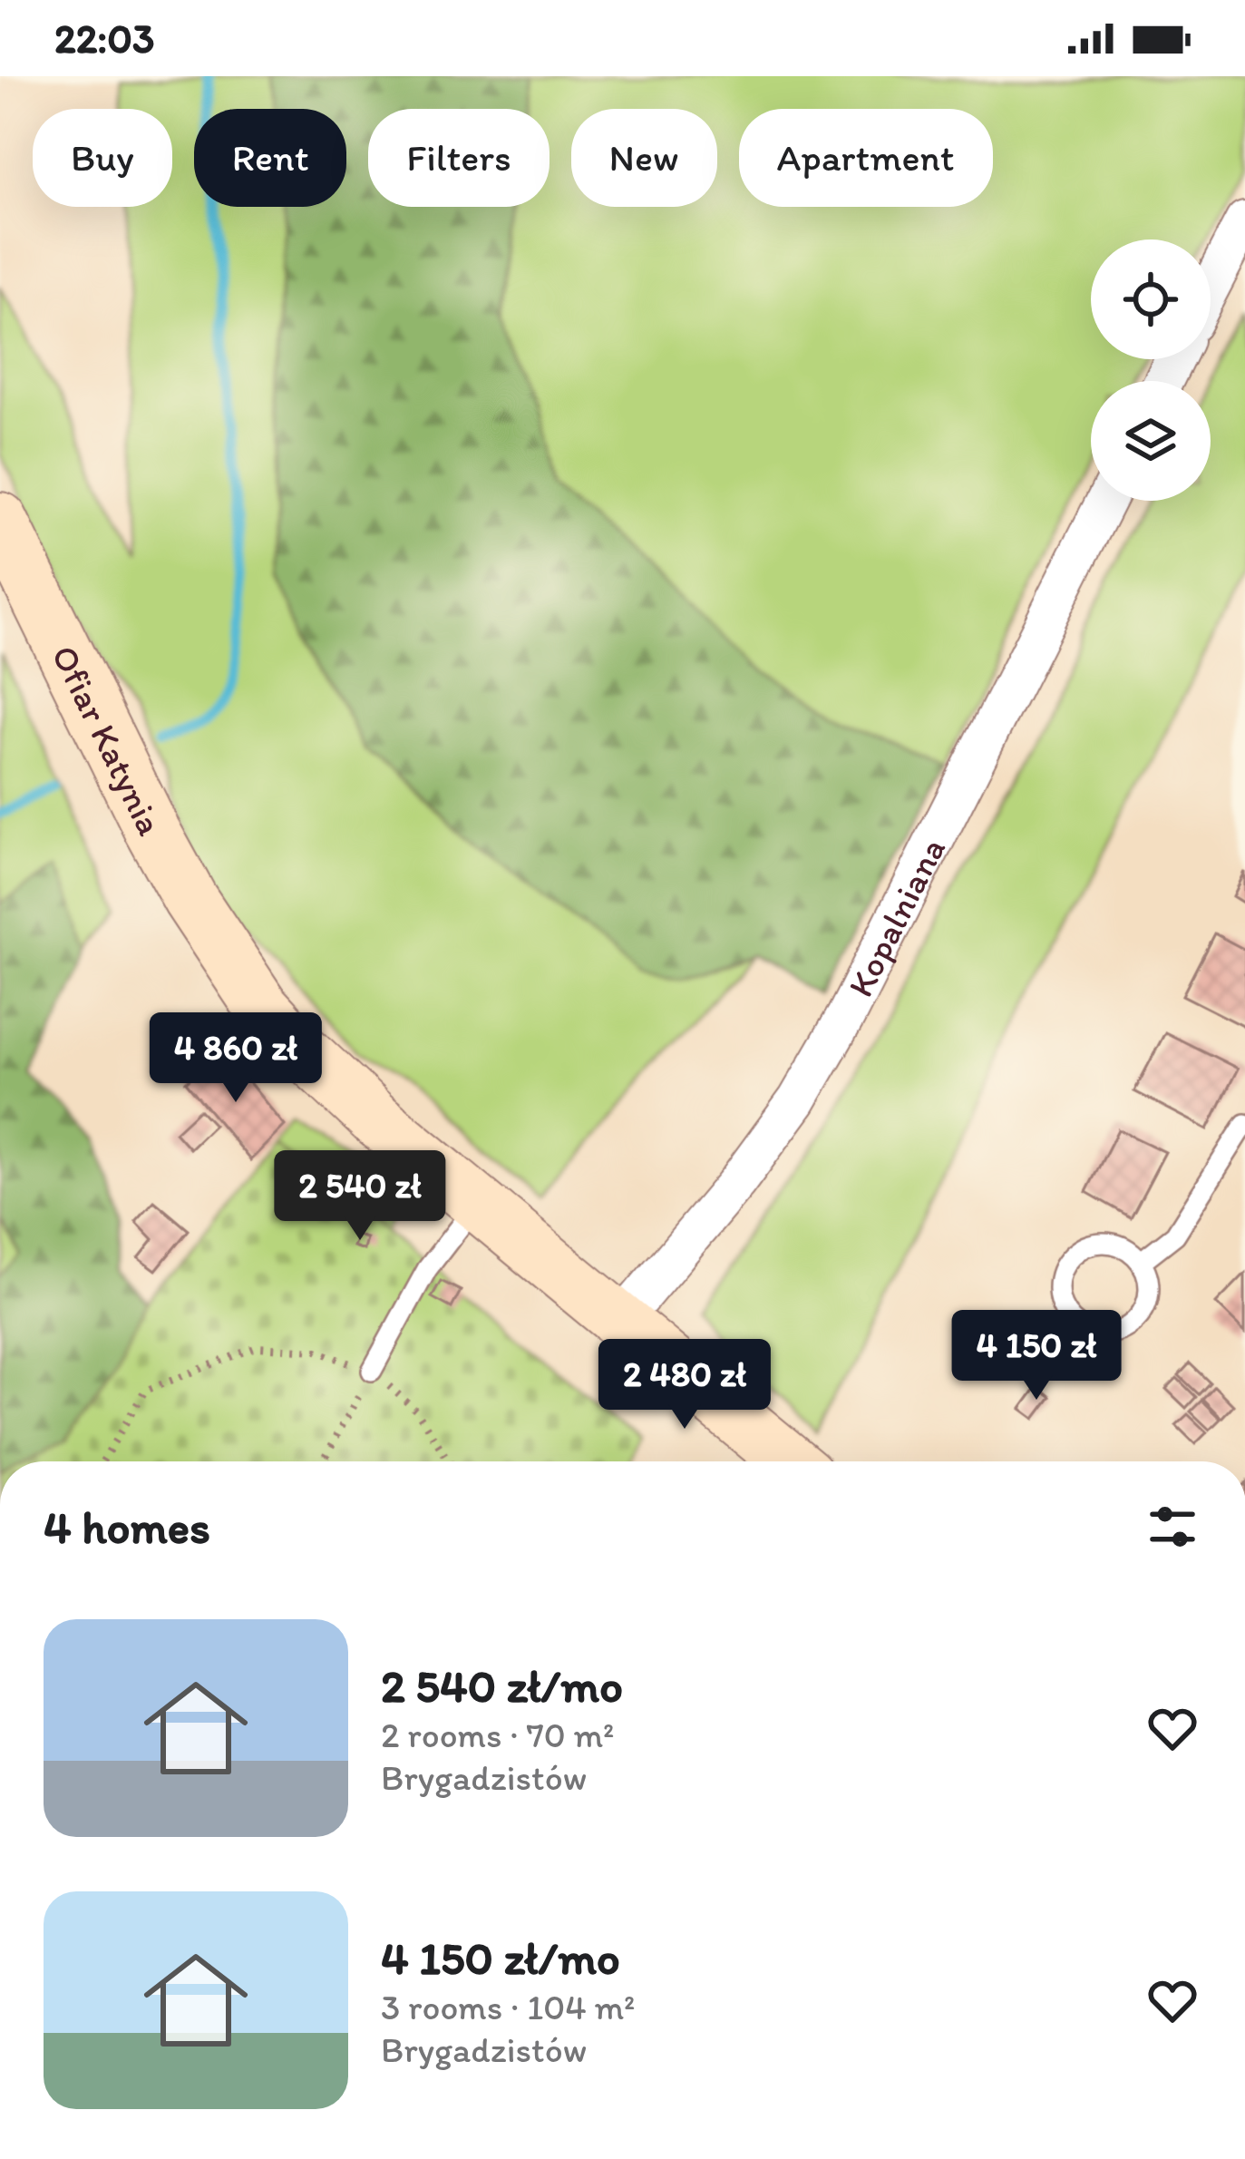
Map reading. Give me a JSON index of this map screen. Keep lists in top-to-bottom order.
{
  "streets": {
    "street": ["Ofiar Katynia", "Kopalniana"]
  },
  "crossings": [
    ["Ofiar Katynia", "Kopalniana"]
  ],
  "page": {
    "status": "22:03",
    "chip": [
      "Buy",
      "Rent",
      "Filters",
      "New",
      "Apartment"
    ],
    "price": [
      "4 860 zł",
      "2 540 zł",
      "4 150 zł",
      "2 480 zł"
    ],
    "heading": "4 homes",
    "list": [
      {
        "name": "2 540 zł/mo",
        "note": "2 rooms · 70 m² · Brygadzistów"
      },
      {
        "name": "4 150 zł/mo",
        "note": "3 rooms · 104 m² · Brygadzistów"
      }
    ]
  }
}
